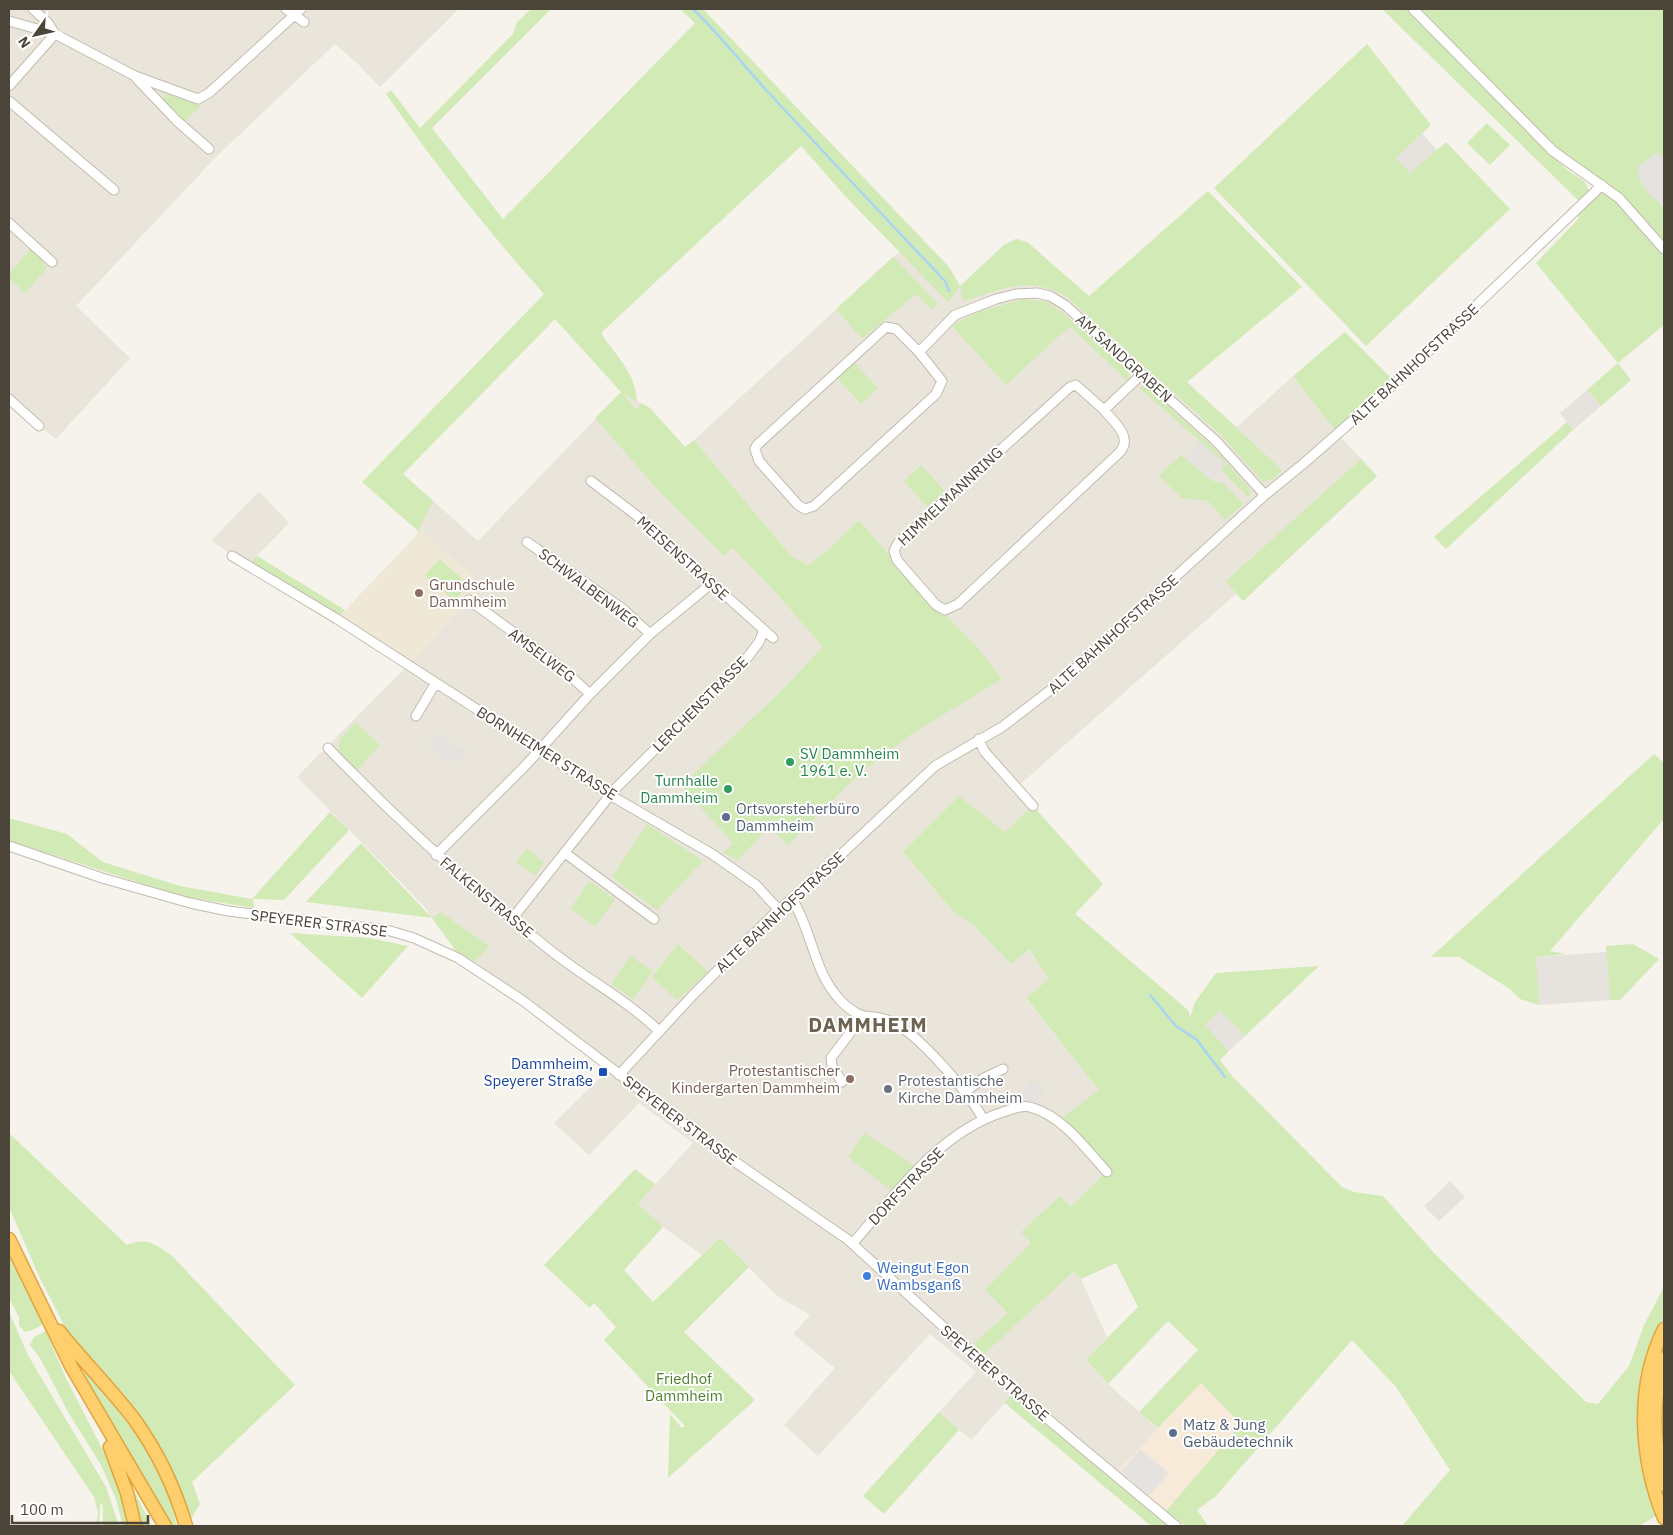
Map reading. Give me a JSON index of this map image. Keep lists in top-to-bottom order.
{
  "streets": {
    "street": [
      "AM SANDGRABEN",
      "ALTE BAHNHOFSTRASSE",
      "HIMMELMANNRING",
      "MEISENSTRASSE",
      "SCHWALBENWEG",
      "AMSELWEG",
      "LERCHENSTRASSE",
      "BORNHEIMER STRASSE",
      "FALKENSTRASSE",
      "SPEYERER STRASSE",
      "DORFSTRASSE"
    ]
  },
  "crossings": [
    ["AM SANDGRABEN", "ALTE BAHNHOFSTRASSE"],
    ["ALTE BAHNHOFSTRASSE", "BORNHEIMER STRASSE"],
    ["ALTE BAHNHOFSTRASSE", "FALKENSTRASSE"],
    ["ALTE BAHNHOFSTRASSE", "SPEYERER STRASSE"],
    ["MEISENSTRASSE", "LERCHENSTRASSE"],
    ["LERCHENSTRASSE", "BORNHEIMER STRASSE"],
    ["LERCHENSTRASSE", "FALKENSTRASSE"],
    ["SPEYERER STRASSE", "DORFSTRASSE"]
  ],
  "districts": ["DAMMHEIM"],
  "parks": ["Friedhof Dammheim"],
  "places": {
    "other": [
      "Grundschule Dammheim",
      "SV Dammheim 1961 e. V.",
      "Turnhalle Dammheim",
      "Ortsvorsteherbüro Dammheim",
      "Protestantischer Kindergarten Dammheim",
      "Protestantische Kirche Dammheim",
      "Weingut Egon Wambsganß",
      "Matz & Jung Gebäudetechnik"
    ],
    "transit": ["Dammheim, Speyerer Straße"]
  },
  "scale_bar": "100 m",
  "north": "bottom left"
}
